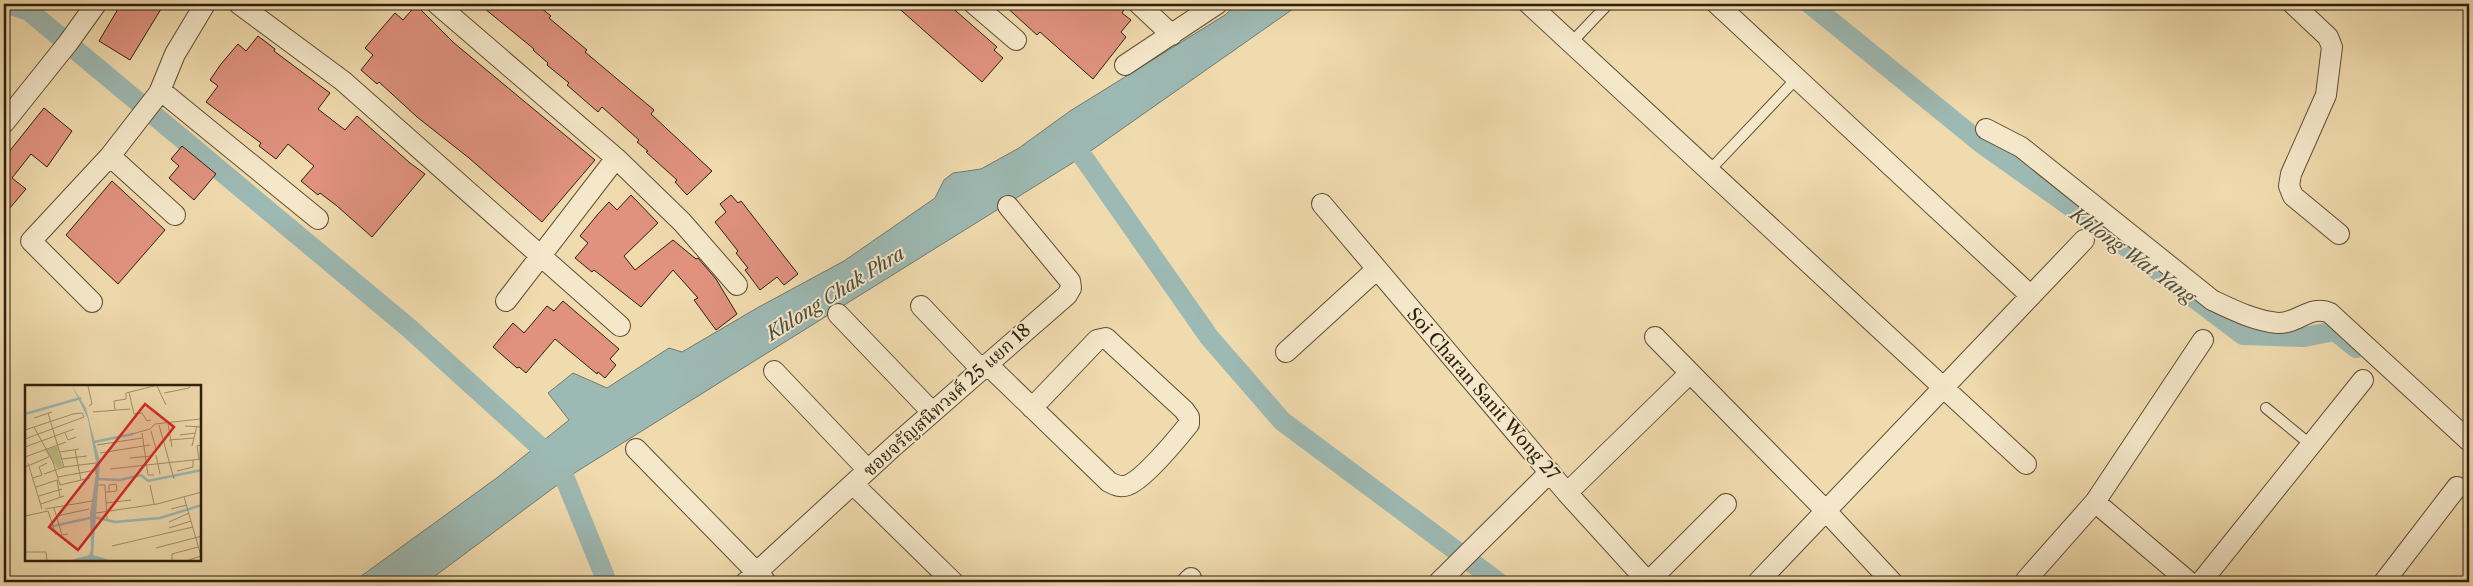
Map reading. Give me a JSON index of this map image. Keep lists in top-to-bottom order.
{
  "streets": {
    "street": ["Soi Charan Sanit Wong 27", "ซอยจรัญสนิทวงศ์ 25 แยก 18"]
  },
  "water": ["Khlong Wat Yang", "Khlong Chak Phra"]
}
